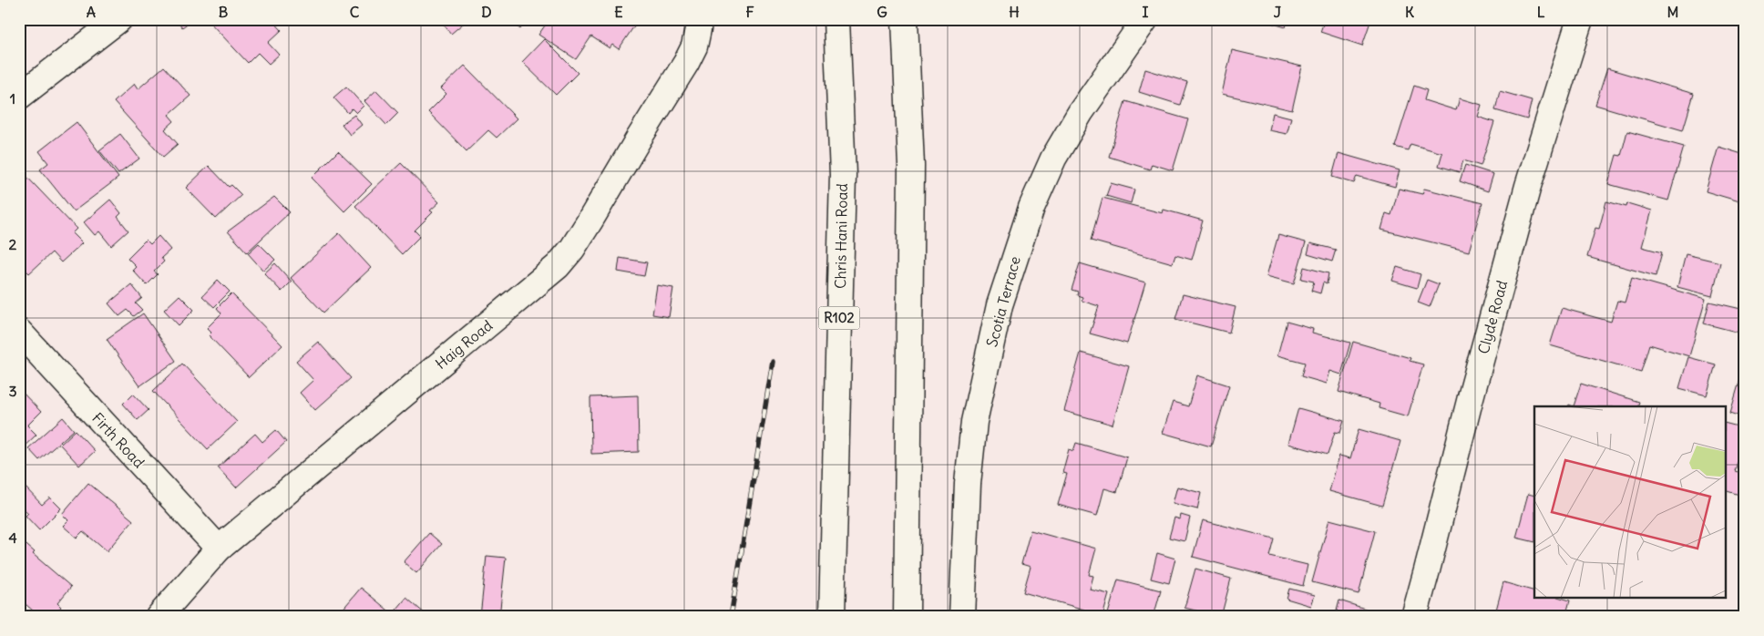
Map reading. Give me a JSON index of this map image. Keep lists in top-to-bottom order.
{
  "streets": {
    "street": [
      "Chris Hani Road",
      "Scotia Terrace",
      "Clyde Road",
      "R102",
      "Haig Road",
      "Firth Road"
    ]
  },
  "crossings": [
    ["Haig Road", "Firth Road"]
  ],
  "grid": {
    "columns": [
      "A",
      "B",
      "C",
      "D",
      "E",
      "F",
      "G",
      "H",
      "I",
      "J",
      "K",
      "L",
      "M"
    ],
    "rows": [
      "1",
      "2",
      "3",
      "4"
    ]
  }
}
